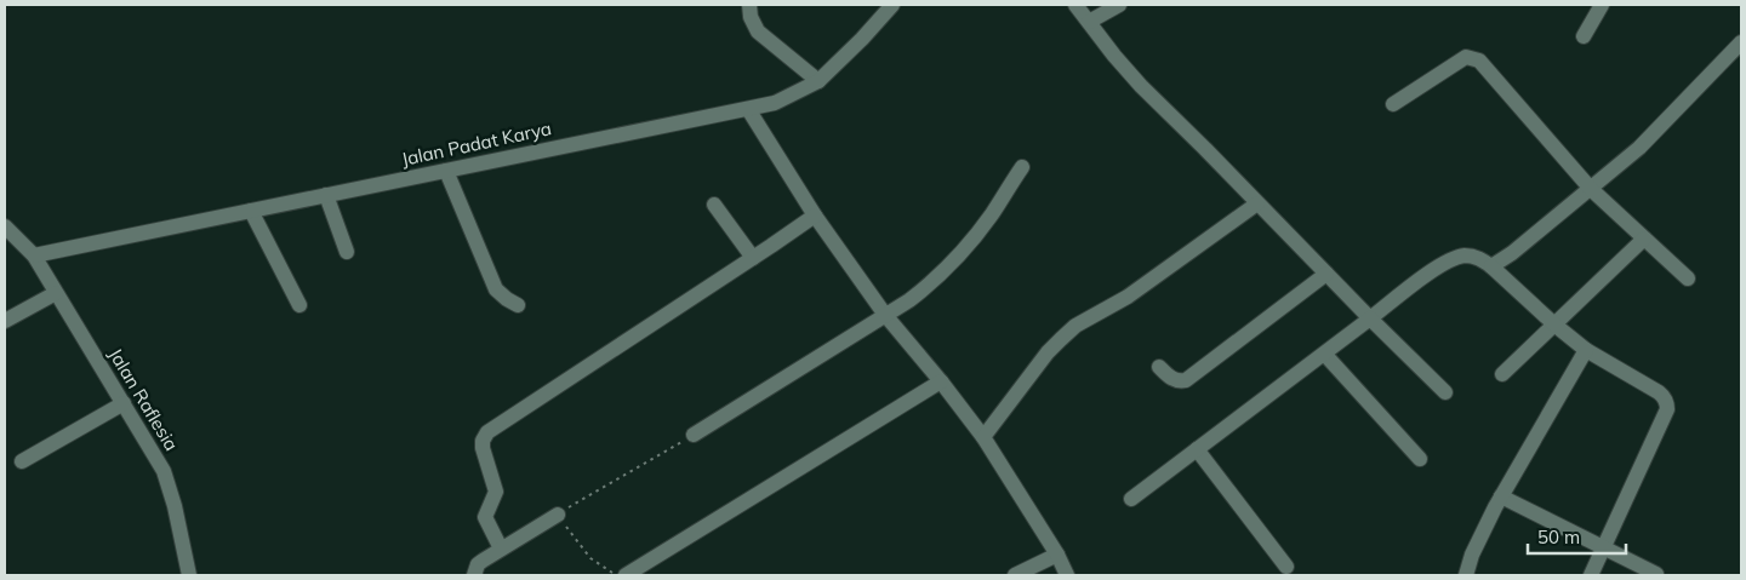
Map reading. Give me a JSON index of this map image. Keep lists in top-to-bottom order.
{
  "streets": {
    "street": ["Jalan Padat Karya", "Jalan Raflesia"]
  },
  "crossings": [
    ["Jalan Padat Karya", "Jalan Raflesia"]
  ],
  "scale_bar": "50 m"
}
